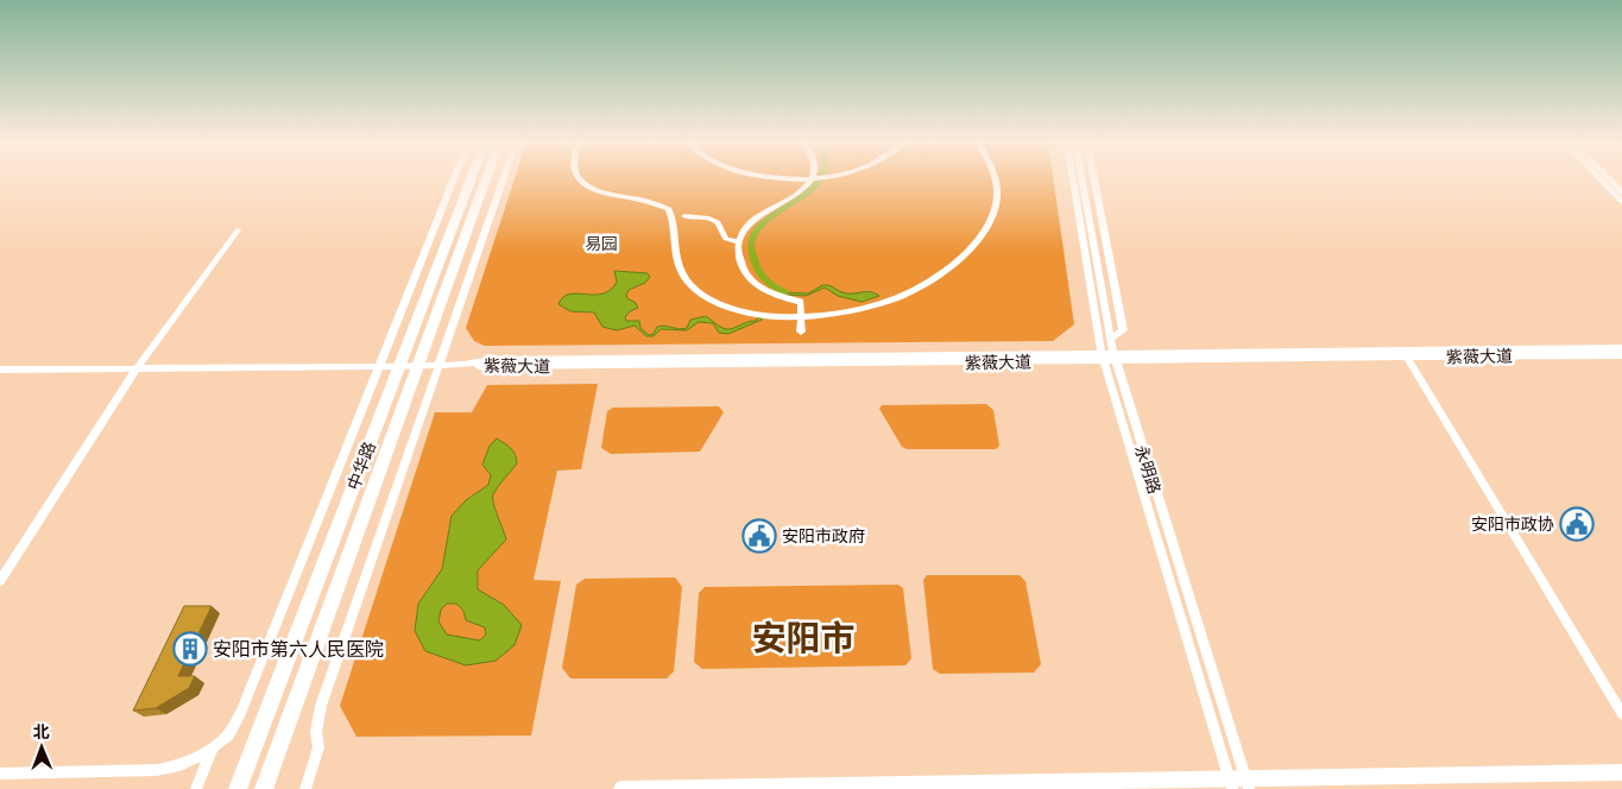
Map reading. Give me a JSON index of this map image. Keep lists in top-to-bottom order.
{
  "streets": {
    "highway": ["中华路"],
    "street": ["紫薇大道", "永明路"]
  },
  "crossings": [
    ["紫薇大道", "中华路"],
    ["紫薇大道", "永明路"]
  ],
  "districts": ["安阳市"],
  "parks": ["易园"],
  "places": {
    "public building": ["安阳市政协", "安阳市政府"],
    "building": ["安阳市第六人民医院"]
  },
  "north": "top"
}
